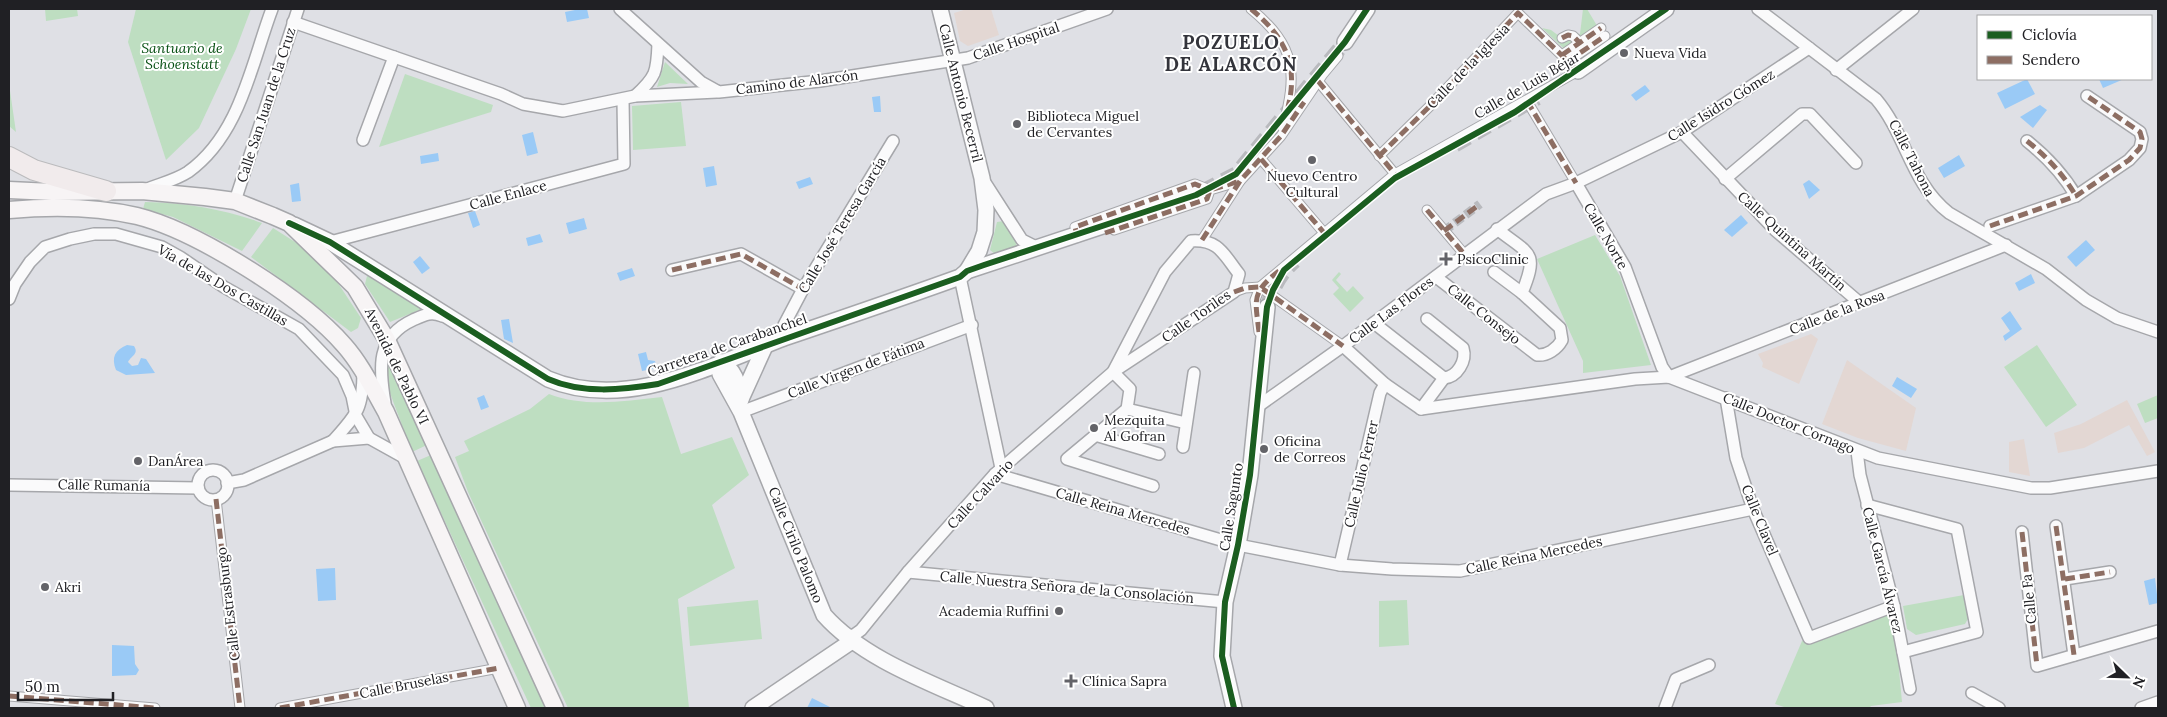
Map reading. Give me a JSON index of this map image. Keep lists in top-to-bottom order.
{
  "streets": {
    "main road": ["Avenida de Pablo VI"],
    "street": [
      "Calle Hospital",
      "Calle de la Iglesia",
      "Camino de Alarcón",
      "Calle de Luis Béjar",
      "Calle Antonio Becerril",
      "Calle San Juan de la Cruz",
      "Calle Isidro Gómez",
      "Calle Tahona",
      "Calle Enlace",
      "Calle José Teresa García",
      "Calle Norte",
      "Calle Quintina Martín",
      "Vía de las Dos Castillas",
      "Calle Las Flores",
      "Calle de la Rosa",
      "Calle Consejo",
      "Calle Toriles",
      "Carretera de Carabanchel",
      "Calle Virgen de Fátima",
      "Calle Doctor Cornago",
      "Calle Julio Ferrer",
      "Calle Rumanía",
      "Calle Calvario",
      "Calle Sagunto",
      "Calle Reina Mercedes",
      "Calle Clavel",
      "Calle Cirilo Palomo",
      "Calle García Álvarez",
      "Calle Nuestra Señora de la Consolación",
      "Calle Fa",
      "Calle Estrasburgo",
      "Calle Bruselas"
    ]
  },
  "crossings": [
    ["Calle Hospital", "Camino de Alarcón"],
    ["Calle Hospital", "Calle Antonio Becerril"],
    ["Calle de la Iglesia", "Calle de Luis Béjar"],
    ["Camino de Alarcón", "Calle Antonio Becerril"],
    ["Calle de Luis Béjar", "Calle Norte"],
    ["Calle Antonio Becerril", "Carretera de Carabanchel"],
    ["Calle San Juan de la Cruz", "Avenida de Pablo VI"],
    ["Calle Isidro Gómez", "Calle Tahona"],
    ["Calle Isidro Gómez", "Calle Norte"],
    ["Calle Isidro Gómez", "Calle Quintina Martín"],
    ["Calle Isidro Gómez", "Calle Las Flores"],
    ["Calle Tahona", "Calle de la Rosa"],
    ["Calle Enlace", "Carretera de Carabanchel"],
    ["Calle José Teresa García", "Carretera de Carabanchel"],
    ["Calle Norte", "Calle Las Flores"],
    ["Calle Norte", "Calle de la Rosa"],
    ["Calle Norte", "Calle Doctor Cornago"],
    ["Calle Quintina Martín", "Calle de la Rosa"],
    ["Calle Las Flores", "Calle Consejo"],
    ["Calle Las Flores", "Calle Sagunto"],
    ["Calle de la Rosa", "Calle Doctor Cornago"],
    ["Calle Toriles", "Calle Calvario"],
    ["Carretera de Carabanchel", "Avenida de Pablo VI"],
    ["Carretera de Carabanchel", "Calle Cirilo Palomo"],
    ["Calle Virgen de Fátima", "Calle Cirilo Palomo"],
    ["Calle Doctor Cornago", "Calle Clavel"],
    ["Calle Doctor Cornago", "Calle García Álvarez"],
    ["Calle Julio Ferrer", "Calle Reina Mercedes"],
    ["Calle Rumanía", "Calle Estrasburgo"],
    ["Calle Calvario", "Calle Reina Mercedes"],
    ["Calle Calvario", "Calle Cirilo Palomo"],
    ["Calle Calvario", "Calle Nuestra Señora de la Consolación"],
    ["Calle Sagunto", "Calle Reina Mercedes"],
    ["Calle Sagunto", "Calle Nuestra Señora de la Consolación"],
    ["Calle Reina Mercedes", "Calle Clavel"],
    ["Calle Clavel", "Calle García Álvarez"]
  ],
  "districts": ["POZUELO DE ALARCÓN"],
  "parks": ["Santuario de Schoenstatt"],
  "places": {
    "other": [
      "Nueva Vida",
      "Biblioteca Miguel de Cervantes",
      "Nuevo Centro Cultural",
      "Mezquita Al Gofran",
      "Oficina de Correos",
      "DanÁrea",
      "Akri",
      "Academia Ruffini"
    ],
    "health": ["PsicoClinic", "Clínica Sapra"]
  },
  "legend": ["Ciclovía", "Sendero"],
  "scale_bar": "50 m",
  "north": "bottom right"
}
